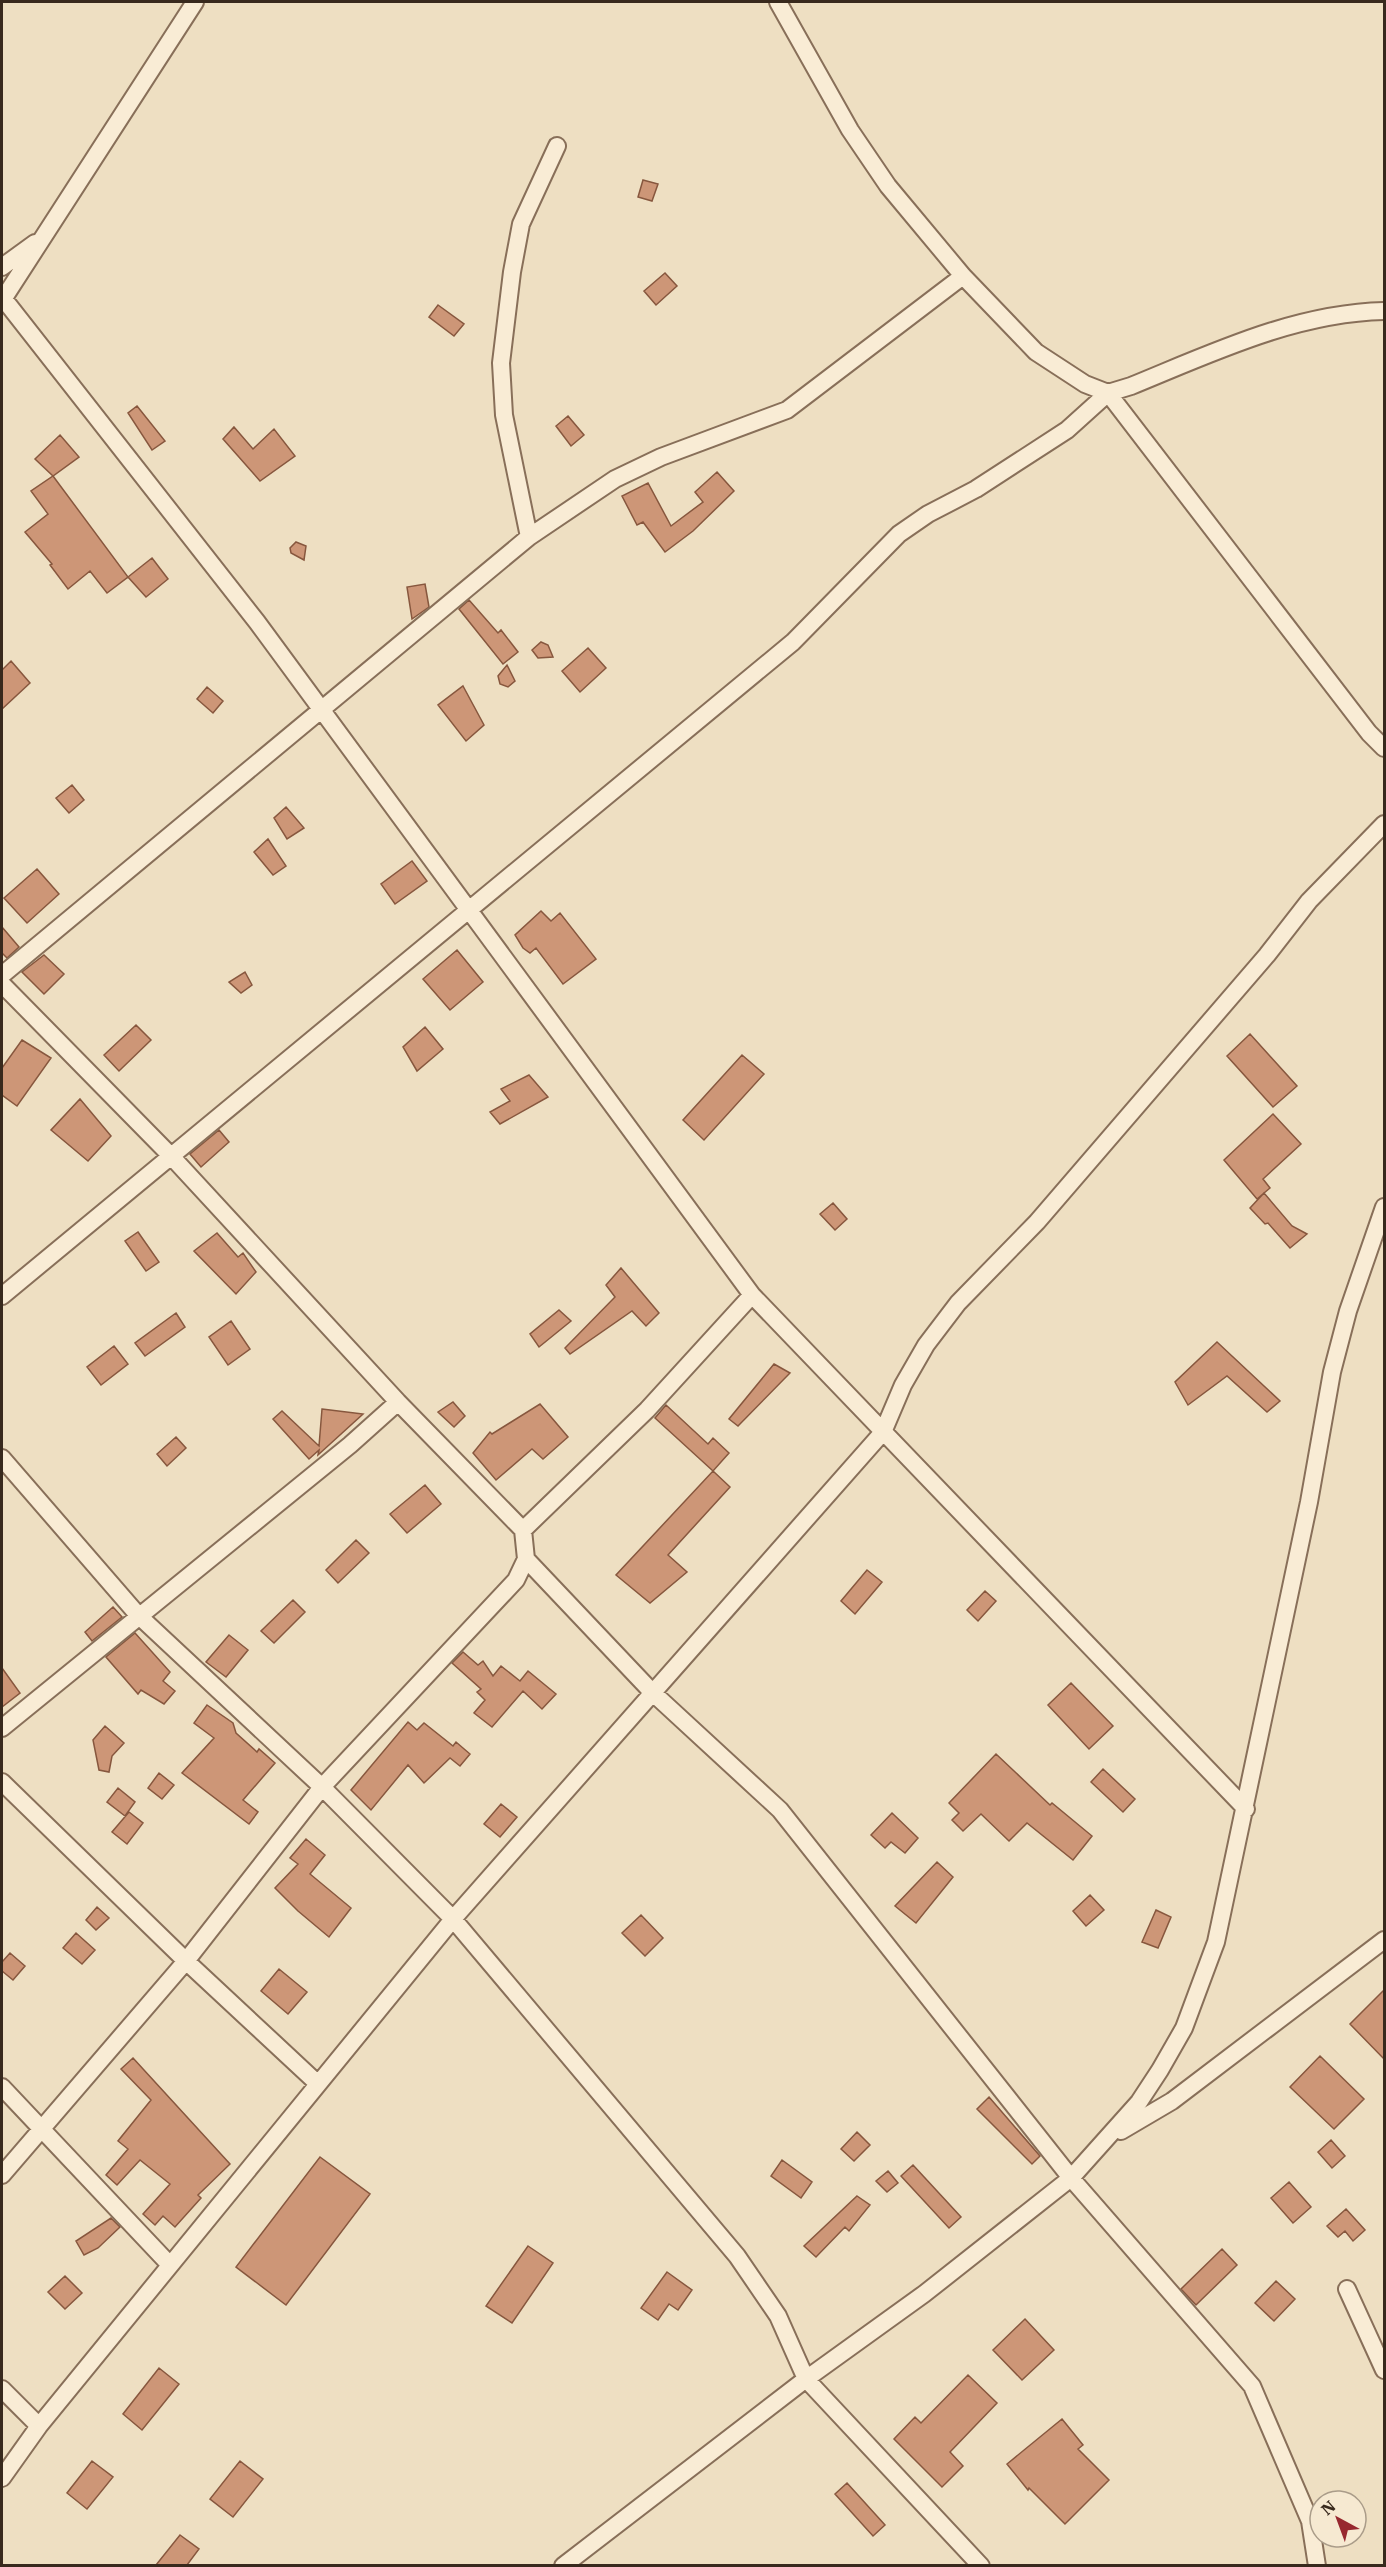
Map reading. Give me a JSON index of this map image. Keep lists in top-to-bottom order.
{
  "north": "top left"
}
